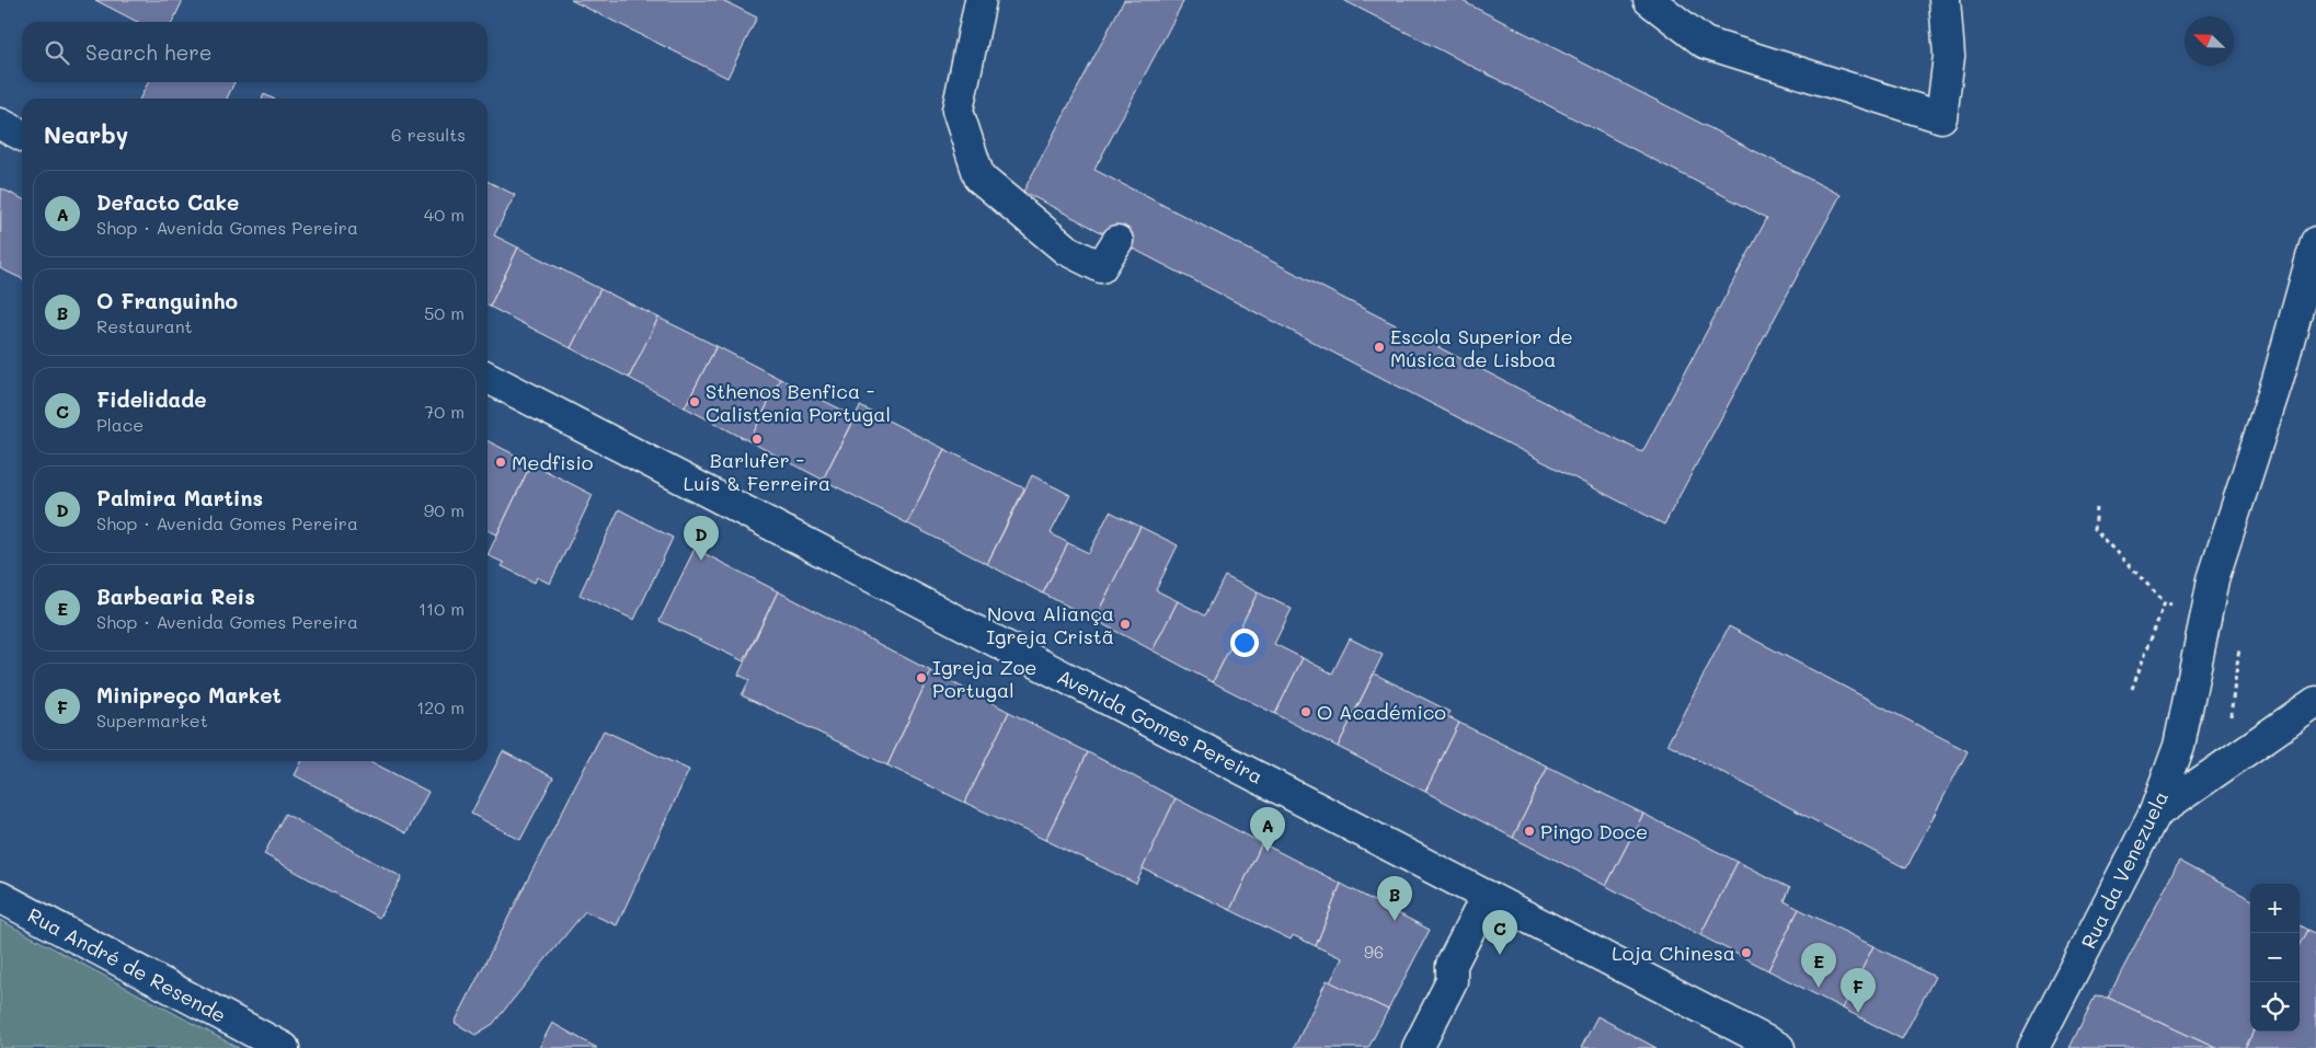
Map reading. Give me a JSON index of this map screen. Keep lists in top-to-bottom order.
{
  "streets": {
    "main road": ["Avenida Gomes Pereira", "Rua da Venezuela", "Rua André de Resende"]
  },
  "places": [
    "Escola Superior de Música de Lisboa",
    "Sthenos Benfica - Calistenia Portugal",
    "Barlufer - Luís & Ferreira",
    "Medfisio",
    "Nova Aliança Igreja Cristã",
    "Igreja Zoe Portugal",
    "O Académico",
    "Pingo Doce",
    "Loja Chinesa"
  ],
  "house_numbers": ["96"],
  "north": "top left",
  "page": {
    "search": "Search here",
    "heading": ["Nearby", "6 results"],
    "list": [
      {
        "mark": "A",
        "name": "Defacto Cake",
        "note": "Shop · Avenida Gomes Pereira",
        "value": "40 m"
      },
      {
        "mark": "B",
        "name": "O Franguinho",
        "note": "Restaurant",
        "value": "50 m"
      },
      {
        "mark": "C",
        "name": "Fidelidade",
        "note": "Place",
        "value": "70 m"
      },
      {
        "mark": "D",
        "name": "Palmira Martins",
        "note": "Shop · Avenida Gomes Pereira",
        "value": "90 m"
      },
      {
        "mark": "E",
        "name": "Barbearia Reis",
        "note": "Shop · Avenida Gomes Pereira",
        "value": "110 m"
      },
      {
        "mark": "F",
        "name": "Minipreço Market",
        "note": "Supermarket",
        "value": "120 m"
      }
    ],
    "pins": [
      "D",
      "A",
      "B",
      "C",
      "E",
      "F"
    ],
    "map_buttons": ["+", "−"]
  }
}
